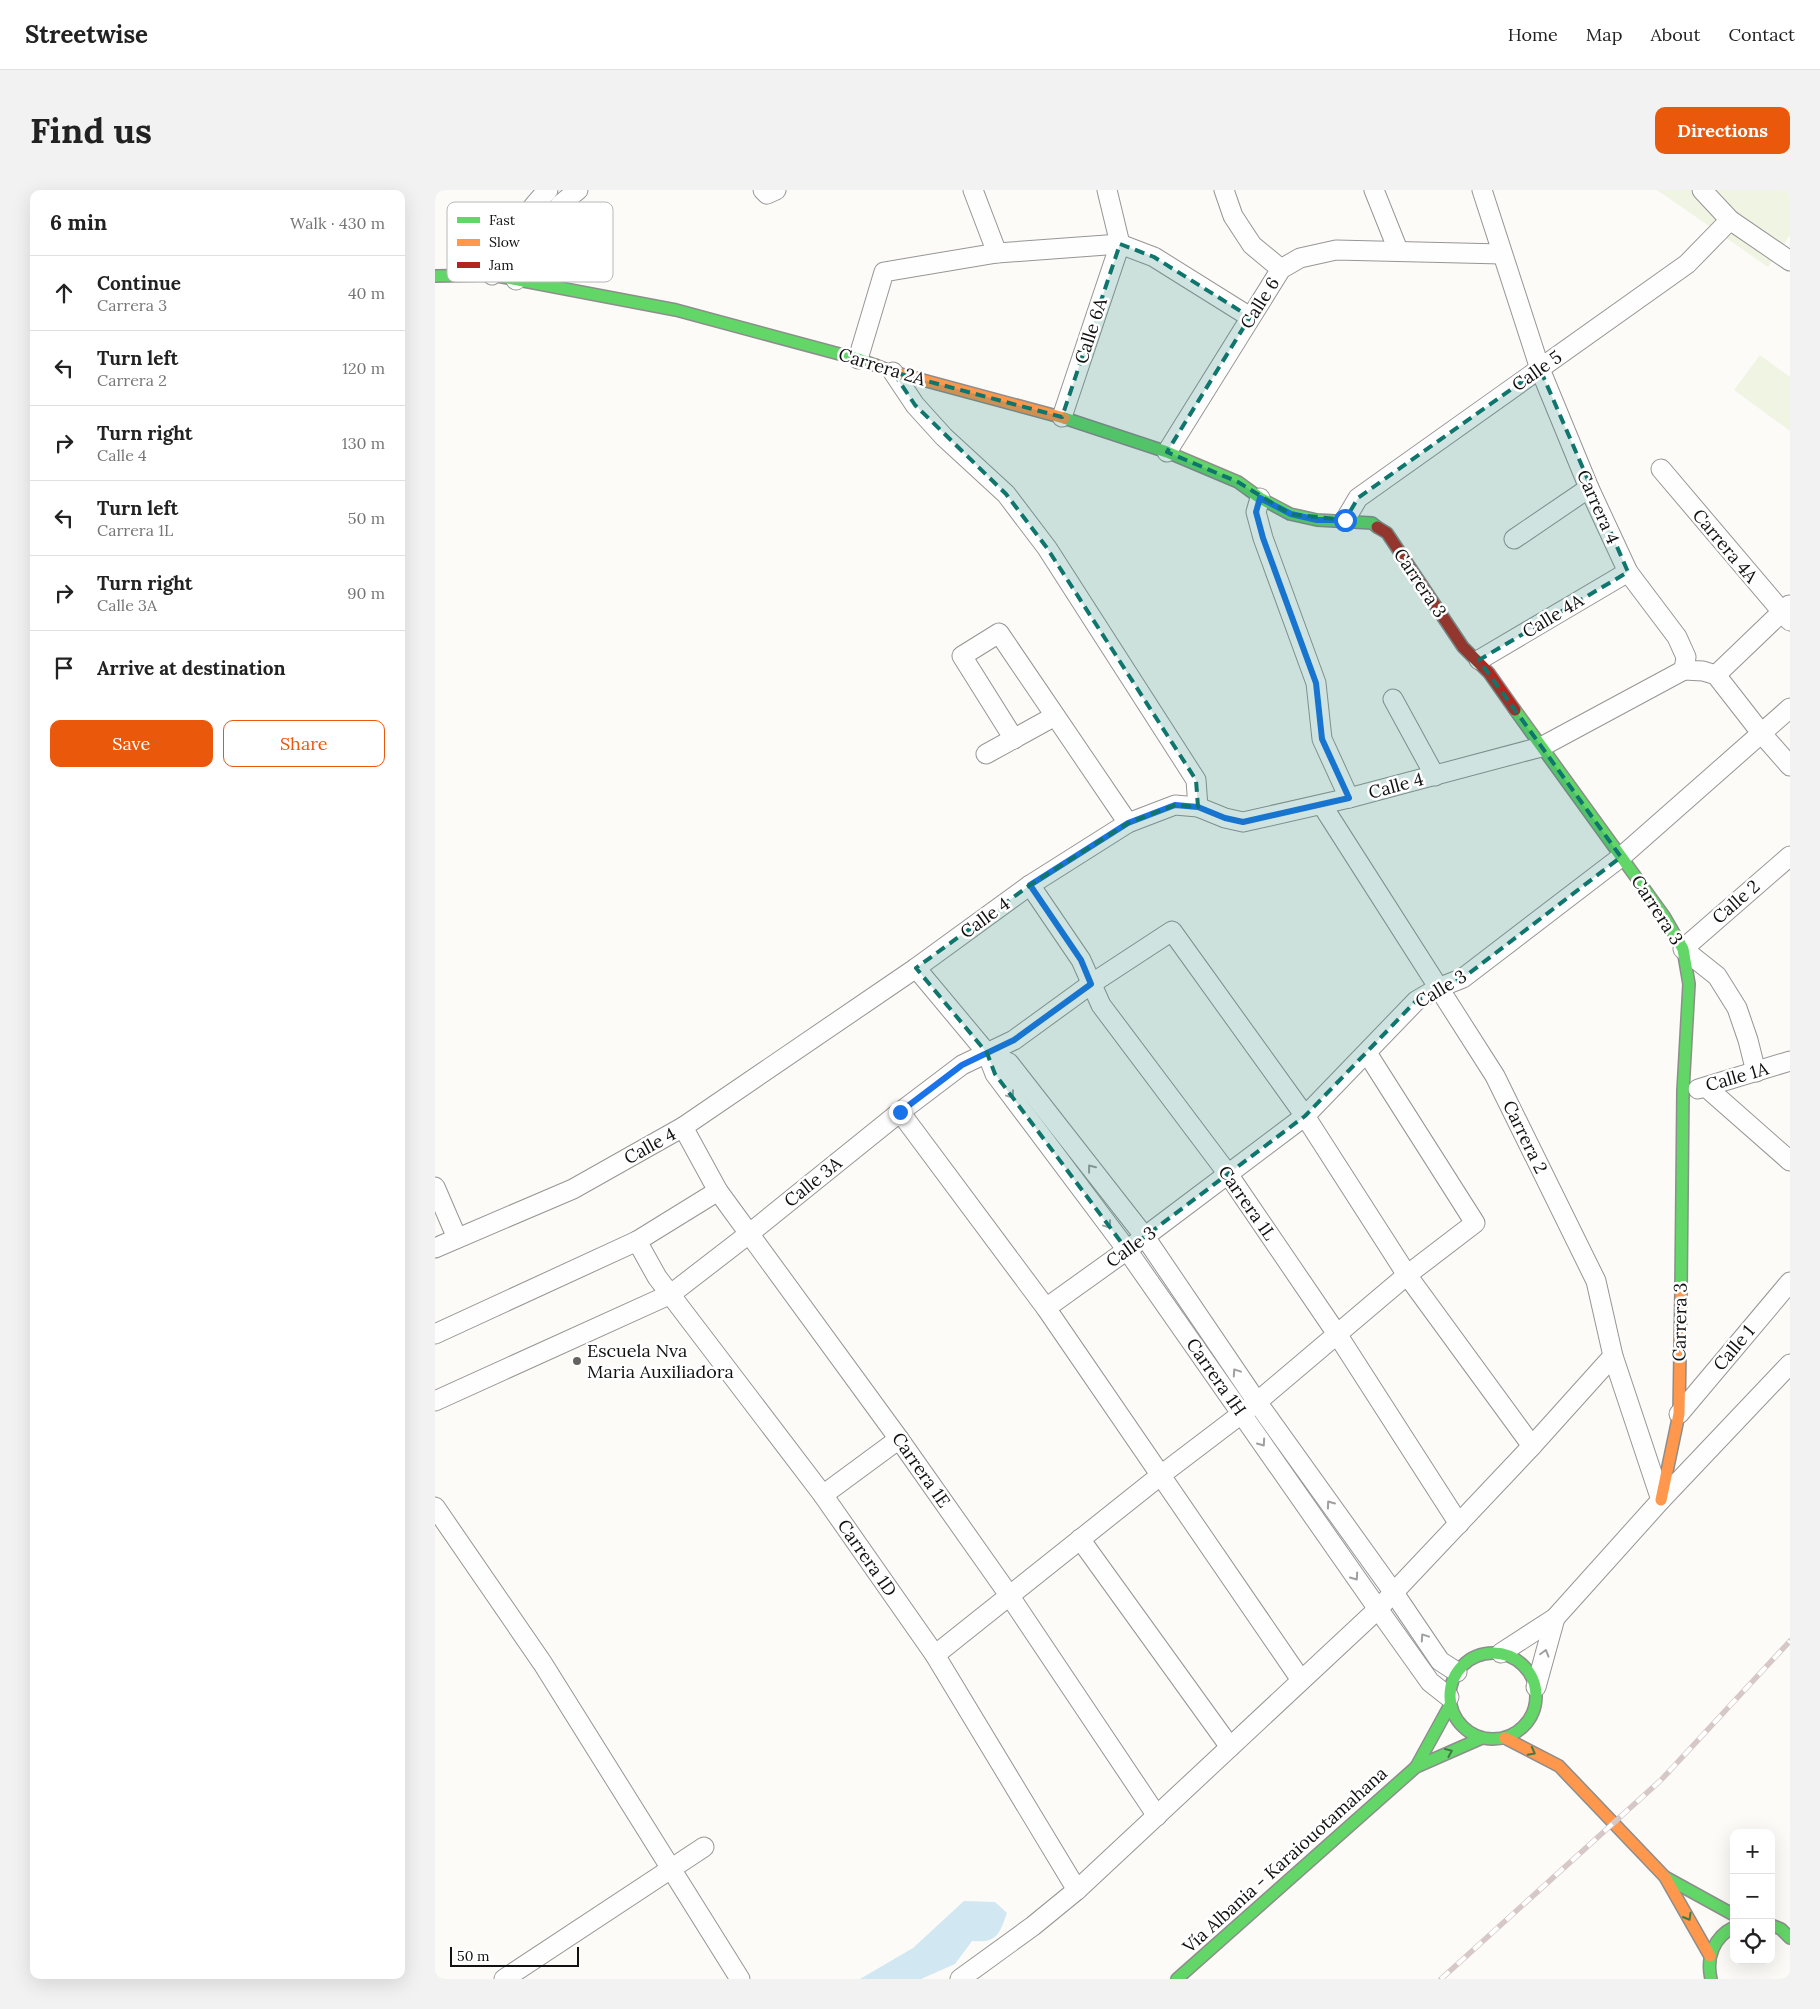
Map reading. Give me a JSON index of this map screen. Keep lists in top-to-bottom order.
{
  "streets": {
    "main road": ["Carrera 2A", "Carrera 3", "Vía Albania - Karaiouotamahana"],
    "street": [
      "Calle 6",
      "Calle 6A",
      "Calle 5",
      "Carrera 4",
      "Carrera 4A",
      "Calle 4A",
      "Calle 4",
      "Calle 2",
      "Calle 3",
      "Calle 1A",
      "Carrera 2",
      "Calle 3A",
      "Carrera 1L",
      "Calle 1",
      "Carrera 1H",
      "Carrera 1E",
      "Carrera 1D"
    ]
  },
  "crossings": [
    ["Calle 6", "Carrera 2A"],
    ["Calle 6", "Carrera 4"],
    ["Calle 6A", "Carrera 2A"],
    ["Carrera 2A", "Carrera 3"],
    ["Calle 5", "Carrera 4"],
    ["Calle 5", "Carrera 3"],
    ["Carrera 4", "Calle 4A"],
    ["Carrera 4", "Calle 4"],
    ["Carrera 3", "Calle 4A"],
    ["Carrera 3", "Calle 4"],
    ["Carrera 3", "Calle 2"],
    ["Carrera 3", "Calle 3"],
    ["Carrera 3", "Calle 1A"],
    ["Carrera 3", "Carrera 2"],
    ["Carrera 3", "Calle 1"],
    ["Calle 4", "Carrera 2"],
    ["Calle 4", "Carrera 1L"],
    ["Calle 4", "Carrera 1H"],
    ["Calle 4", "Carrera 1E"],
    ["Calle 3", "Carrera 2"],
    ["Calle 3", "Calle 3A"],
    ["Calle 3", "Carrera 1L"],
    ["Calle 3", "Carrera 1H"],
    ["Calle 3A", "Carrera 1L"],
    ["Calle 3A", "Carrera 1H"],
    ["Calle 3A", "Carrera 1E"],
    ["Calle 3A", "Carrera 1D"],
    ["Carrera 1H", "Vía Albania - Karaiouotamahana"]
  ],
  "places": ["Escuela Nva Maria Auxiliadora"],
  "legend": ["Fast", "Slow", "Jam"],
  "scale_bar": "50 m",
  "page": {
    "header": "Streetwise",
    "nav": [
      "Home",
      "Map",
      "About",
      "Contact"
    ],
    "buttons": [
      "Directions",
      ["Save", "Share"]
    ],
    "title": "Find us",
    "heading": ["6 min", "Walk · 430 m"],
    "list": [
      ["Continue", "Carrera 3", "40 m"],
      ["Turn left", "Carrera 2", "120 m"],
      ["Turn right", "Calle 4", "130 m"],
      ["Turn left", "Carrera 1L", "50 m"],
      ["Turn right", "Calle 3A", "90 m"],
      "Arrive at destination"
    ],
    "map_buttons": ["+", "−"],
    "scale": "50 m"
  }
}
